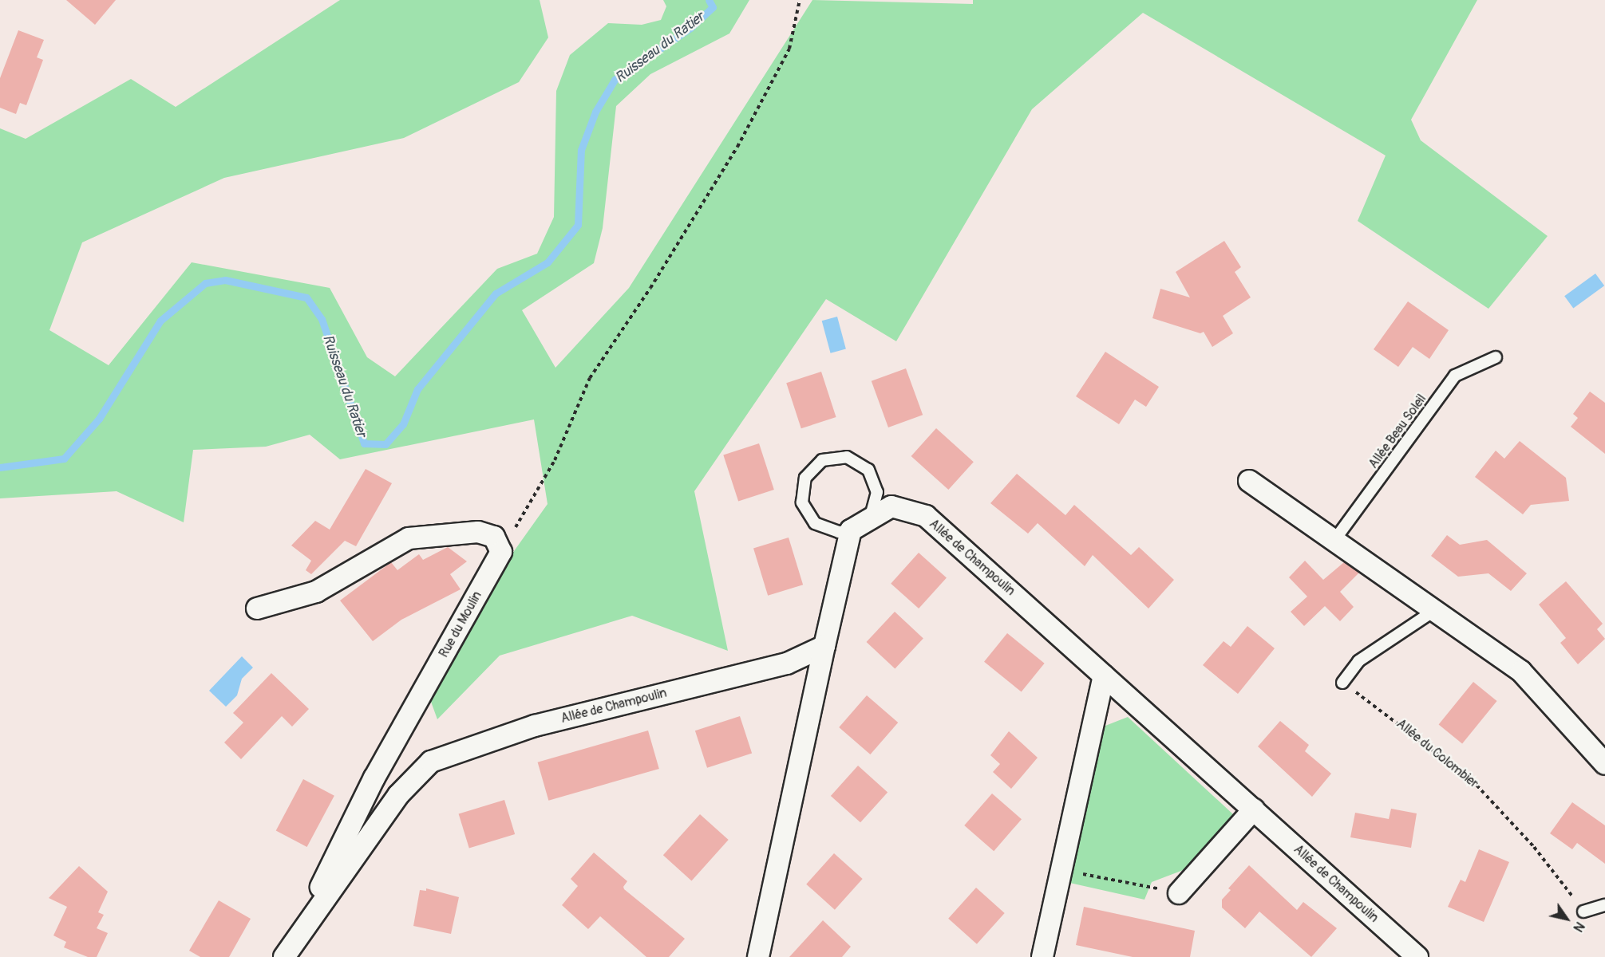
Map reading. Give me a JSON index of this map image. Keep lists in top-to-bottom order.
{
  "streets": {
    "street": ["Allée de Champoulin", "Rue du Moulin"],
    "lane": ["Allée Beau Soleil"],
    "path": ["Allée du Colombier"]
  },
  "crossings": [
    ["Allée de Champoulin", "Rue du Moulin"]
  ],
  "water": ["Ruisseau du Ratier"],
  "north": "bottom right"
}
